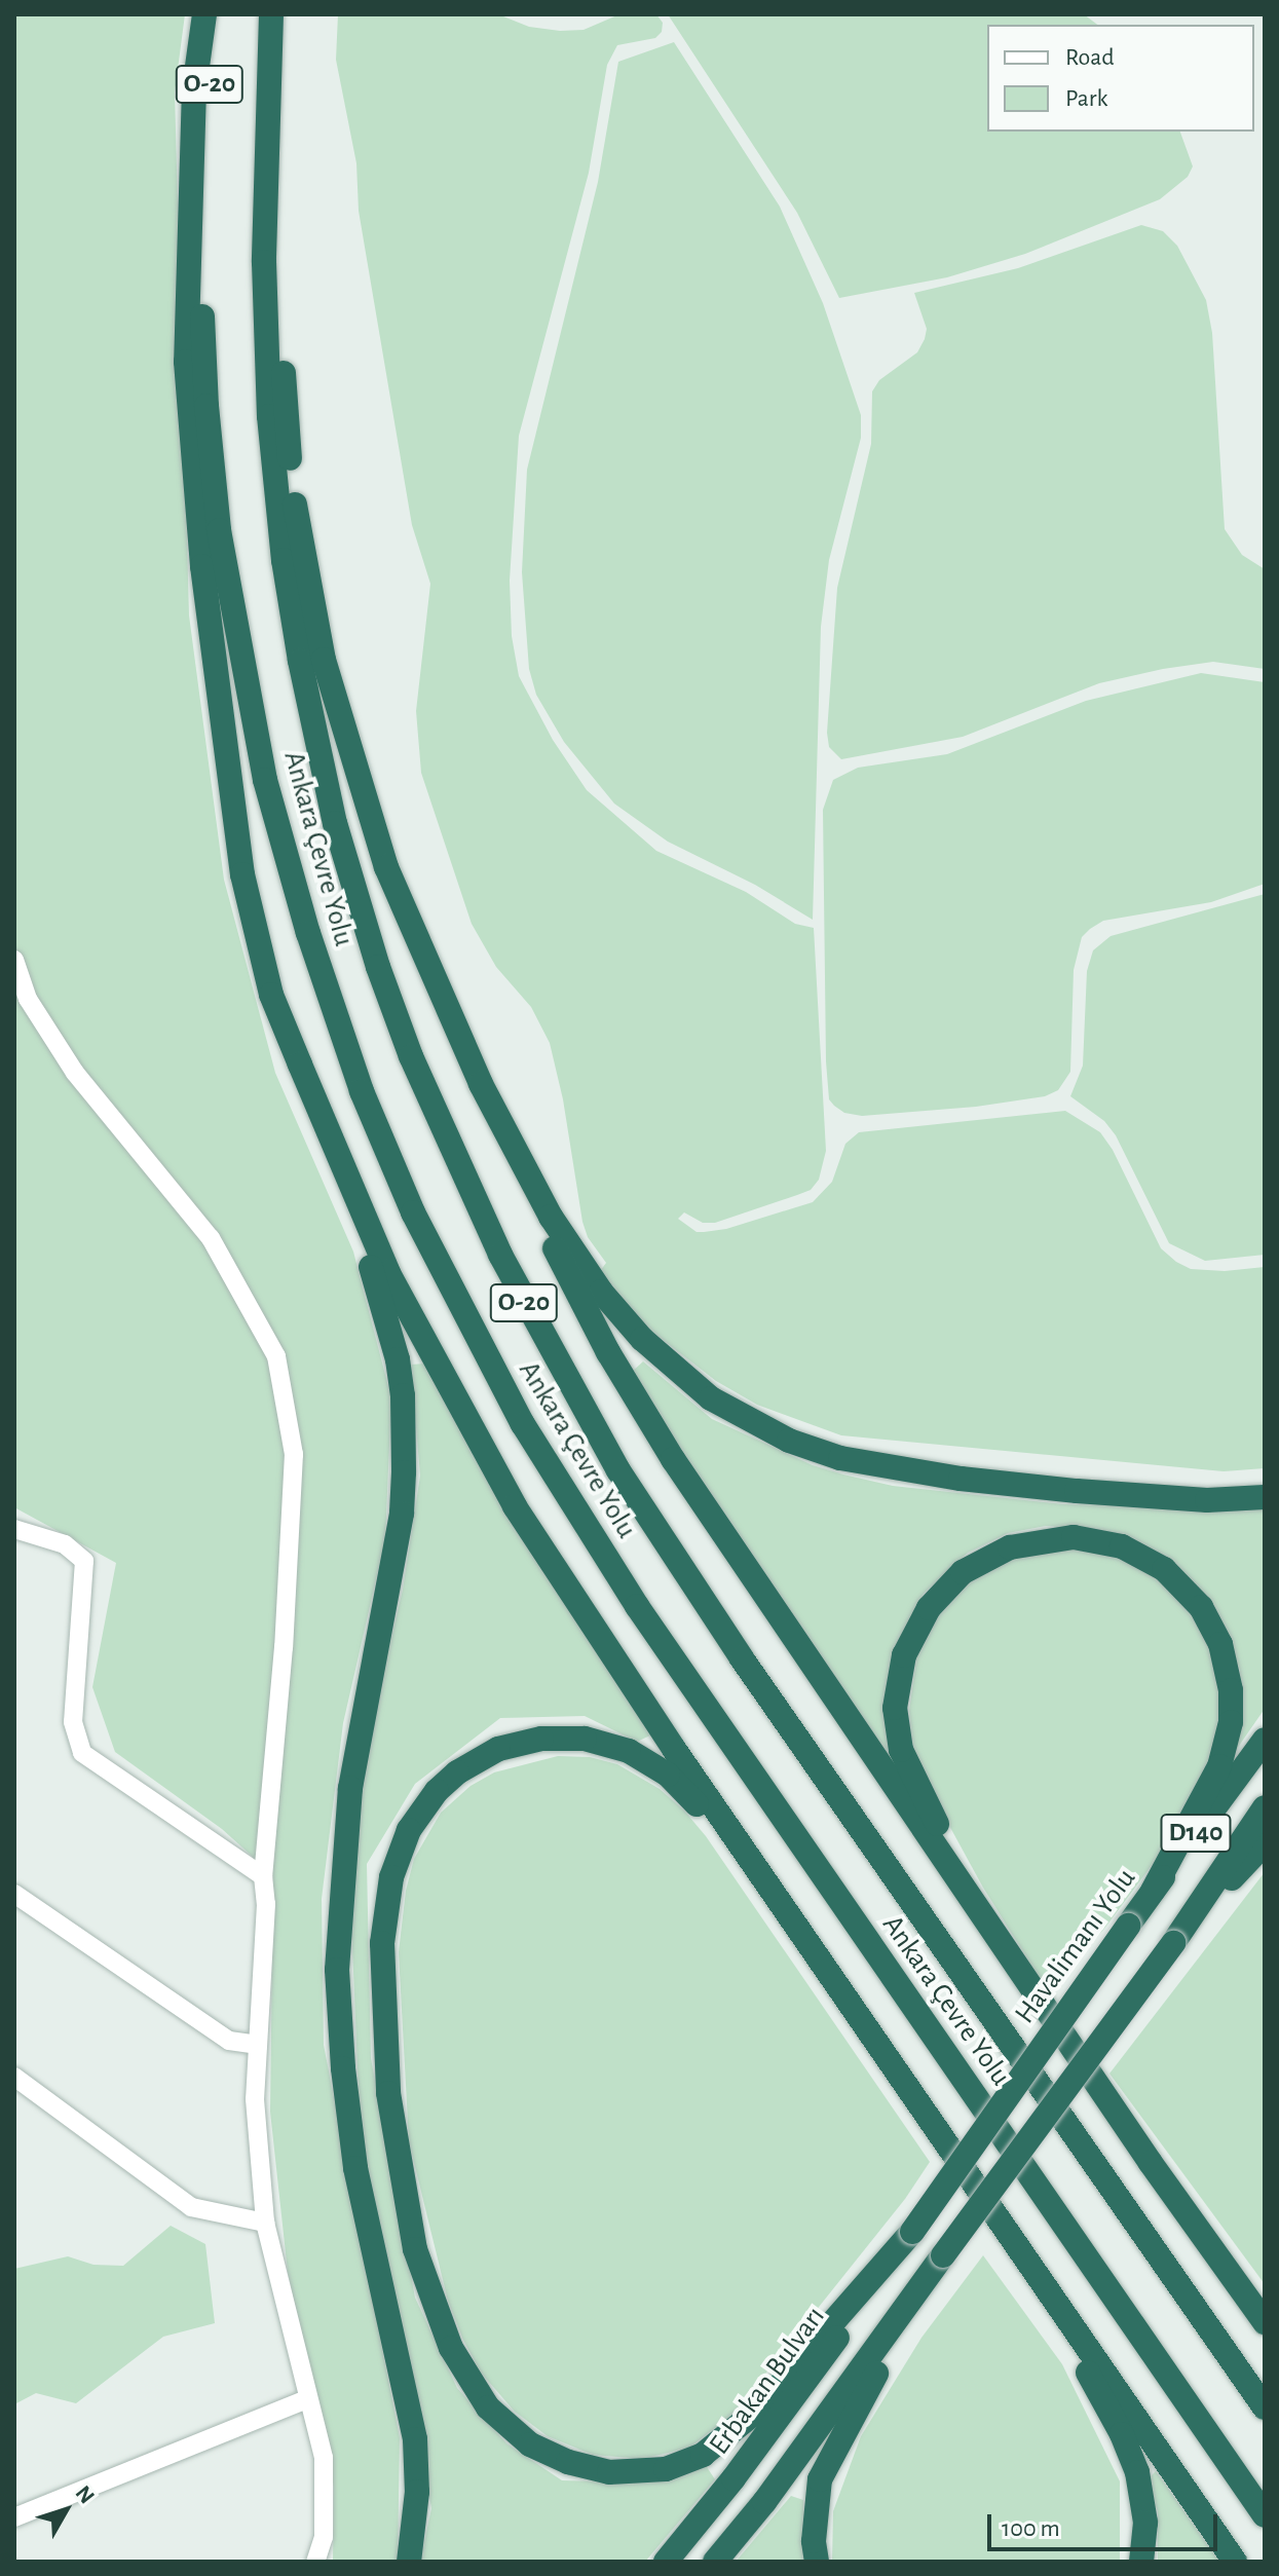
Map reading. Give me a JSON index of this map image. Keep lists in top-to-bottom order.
{
  "streets": {
    "highway": [
      "O-20",
      "Ankara Çevre Yolu",
      "D140",
      "Havalimanı Yolu",
      "Erbakan Bulvarı"
    ]
  },
  "crossings": [
    ["Havalimanı Yolu", "Erbakan Bulvarı"]
  ],
  "legend": ["Road", "Park"],
  "scale_bar": "100 m",
  "north": "top right"
}
